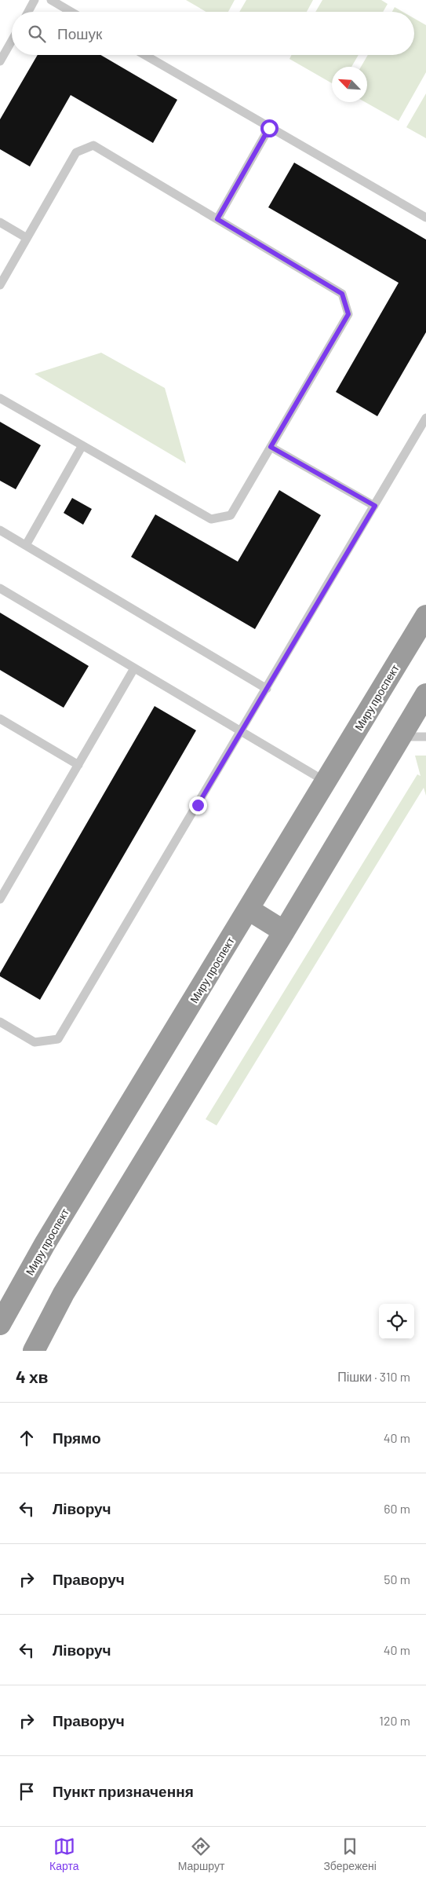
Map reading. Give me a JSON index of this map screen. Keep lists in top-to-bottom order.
{
  "streets": {
    "highway": ["Миру проспект"]
  },
  "north": "top left",
  "page": {
    "search": "Пошук",
    "heading": ["4 хв", "Пішки · 310 m"],
    "list": [
      ["Прямо", "40 m"],
      ["Ліворуч", "60 m"],
      ["Праворуч", "50 m"],
      ["Ліворуч", "40 m"],
      ["Праворуч", "120 m"],
      "Пункт призначення"
    ],
    "nav": ["Карта", "Маршрут", "Збережені"]
  }
}
